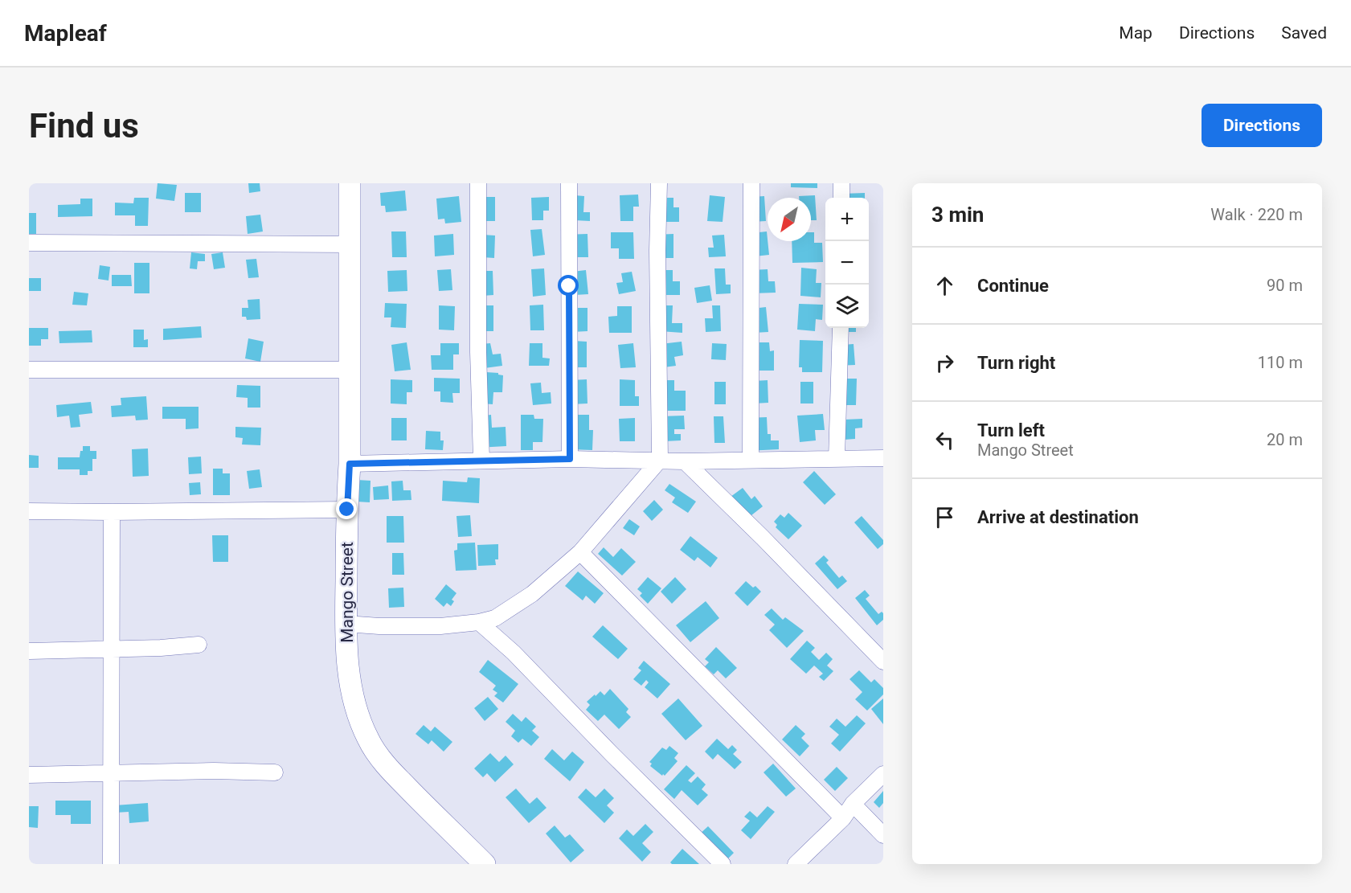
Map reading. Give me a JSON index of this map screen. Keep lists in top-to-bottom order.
{
  "streets": {
    "main road": ["Mango Street"]
  },
  "north": "bottom left",
  "page": {
    "header": "Mapleaf",
    "nav": ["Map", "Directions", "Saved"],
    "buttons": "Directions",
    "title": "Find us",
    "heading": ["3 min", "Walk · 220 m"],
    "map_buttons": ["+", "−"],
    "list": [
      ["Continue", "90 m"],
      ["Turn right", "110 m"],
      ["Turn left", "Mango Street", "20 m"],
      "Arrive at destination"
    ]
  }
}
